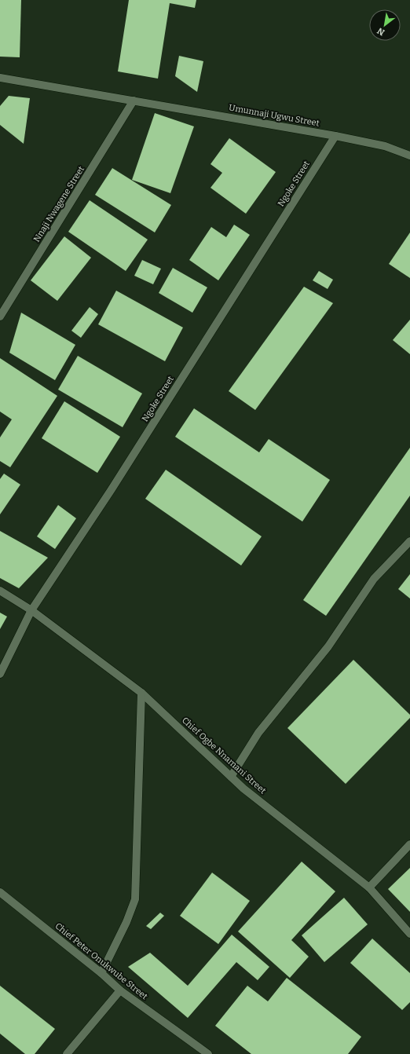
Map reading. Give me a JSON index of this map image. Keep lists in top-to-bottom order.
{
  "streets": {
    "street": [
      "Umunnaji Ugwu Street",
      "Ngoke Street",
      "Nnaji Nwagene Street",
      "Chief Ogbe Nnamani Street",
      "Chief Peter Onukwube Street"
    ]
  },
  "crossings": [
    ["Umunnaji Ugwu Street", "Ngoke Street"],
    ["Umunnaji Ugwu Street", "Nnaji Nwagene Street"],
    ["Ngoke Street", "Chief Ogbe Nnamani Street"]
  ],
  "north": "bottom left"
}
